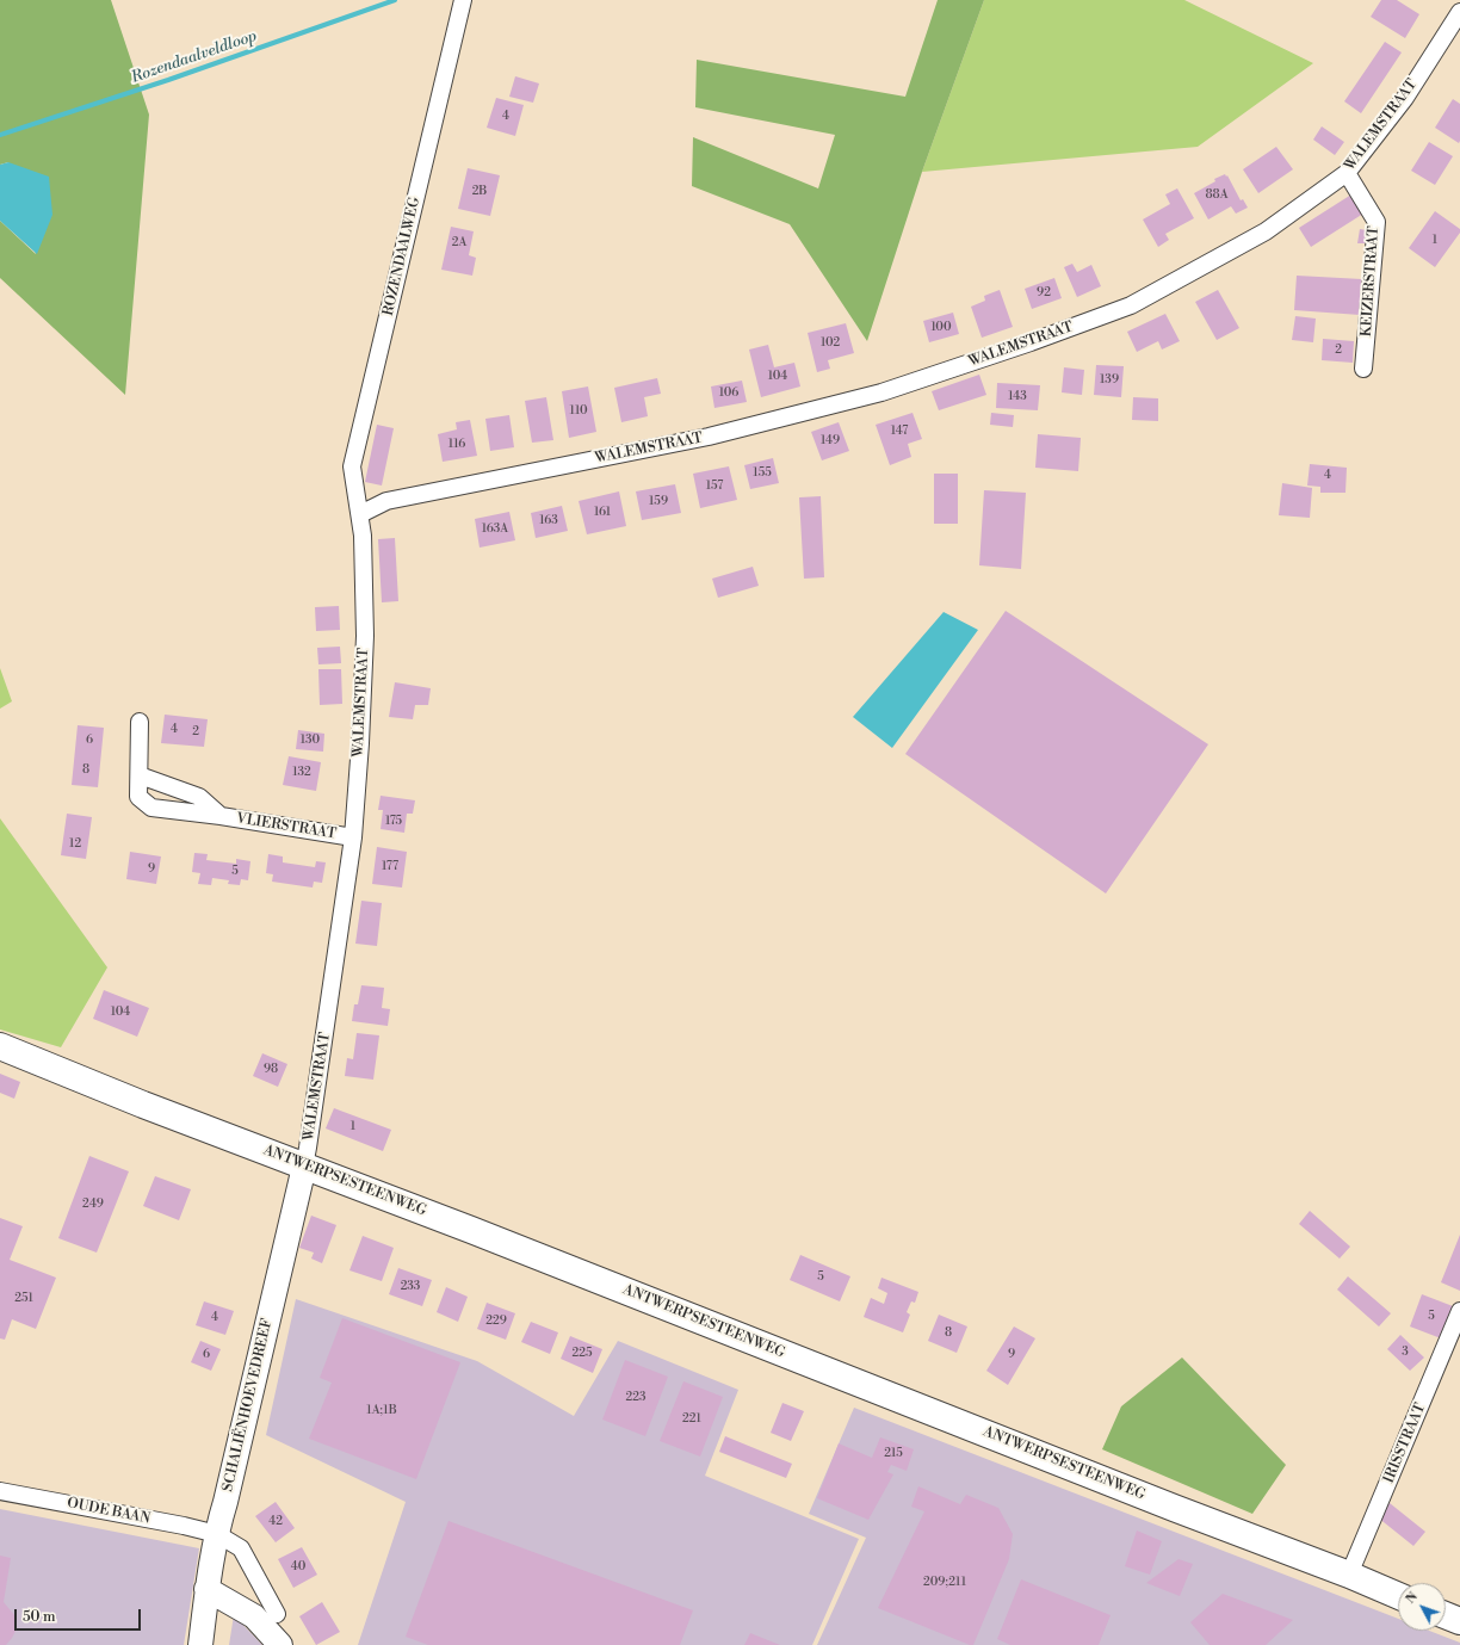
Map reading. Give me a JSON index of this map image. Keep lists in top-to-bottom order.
{
  "streets": {
    "main road": ["ANTWERPSESTEENWEG"],
    "street": [
      "WALEMSTRAAT",
      "ROZENDAALWEG",
      "KEIZERSTRAAT",
      "VLIERSTRAAT",
      "SCHALIËNHOEVEDREEF",
      "IRISSTRAAT",
      "OUDE BAAN"
    ]
  },
  "crossings": [
    ["WALEMSTRAAT", "ROZENDAALWEG"],
    ["WALEMSTRAAT", "KEIZERSTRAAT"],
    ["WALEMSTRAAT", "VLIERSTRAAT"],
    ["WALEMSTRAAT", "ANTWERPSESTEENWEG"],
    ["WALEMSTRAAT", "SCHALIËNHOEVEDREEF"],
    ["ANTWERPSESTEENWEG", "SCHALIËNHOEVEDREEF"],
    ["ANTWERPSESTEENWEG", "IRISSTRAAT"],
    ["SCHALIËNHOEVEDREEF", "OUDE BAAN"]
  ],
  "water": ["Rozendaalveldloop"],
  "house_numbers": [
    "4",
    "2B",
    "88A",
    "1",
    "2A",
    "92",
    "100",
    "102",
    "2",
    "104",
    "139",
    "106",
    "143",
    "110",
    "147",
    "149",
    "116",
    "155",
    "4",
    "157",
    "159",
    "161",
    "163",
    "163A",
    "4",
    "2",
    "6",
    "130",
    "8",
    "132",
    "175",
    "12",
    "177",
    "9",
    "5",
    "104",
    "98",
    "1",
    "249",
    "5",
    "233",
    "251",
    "5",
    "4",
    "229",
    "8",
    "3",
    "225",
    "6",
    "9",
    "223",
    "1A;1B",
    "221",
    "215",
    "42",
    "40",
    "209;211"
  ],
  "scale_bar": "50 m",
  "north": "top left"
}
